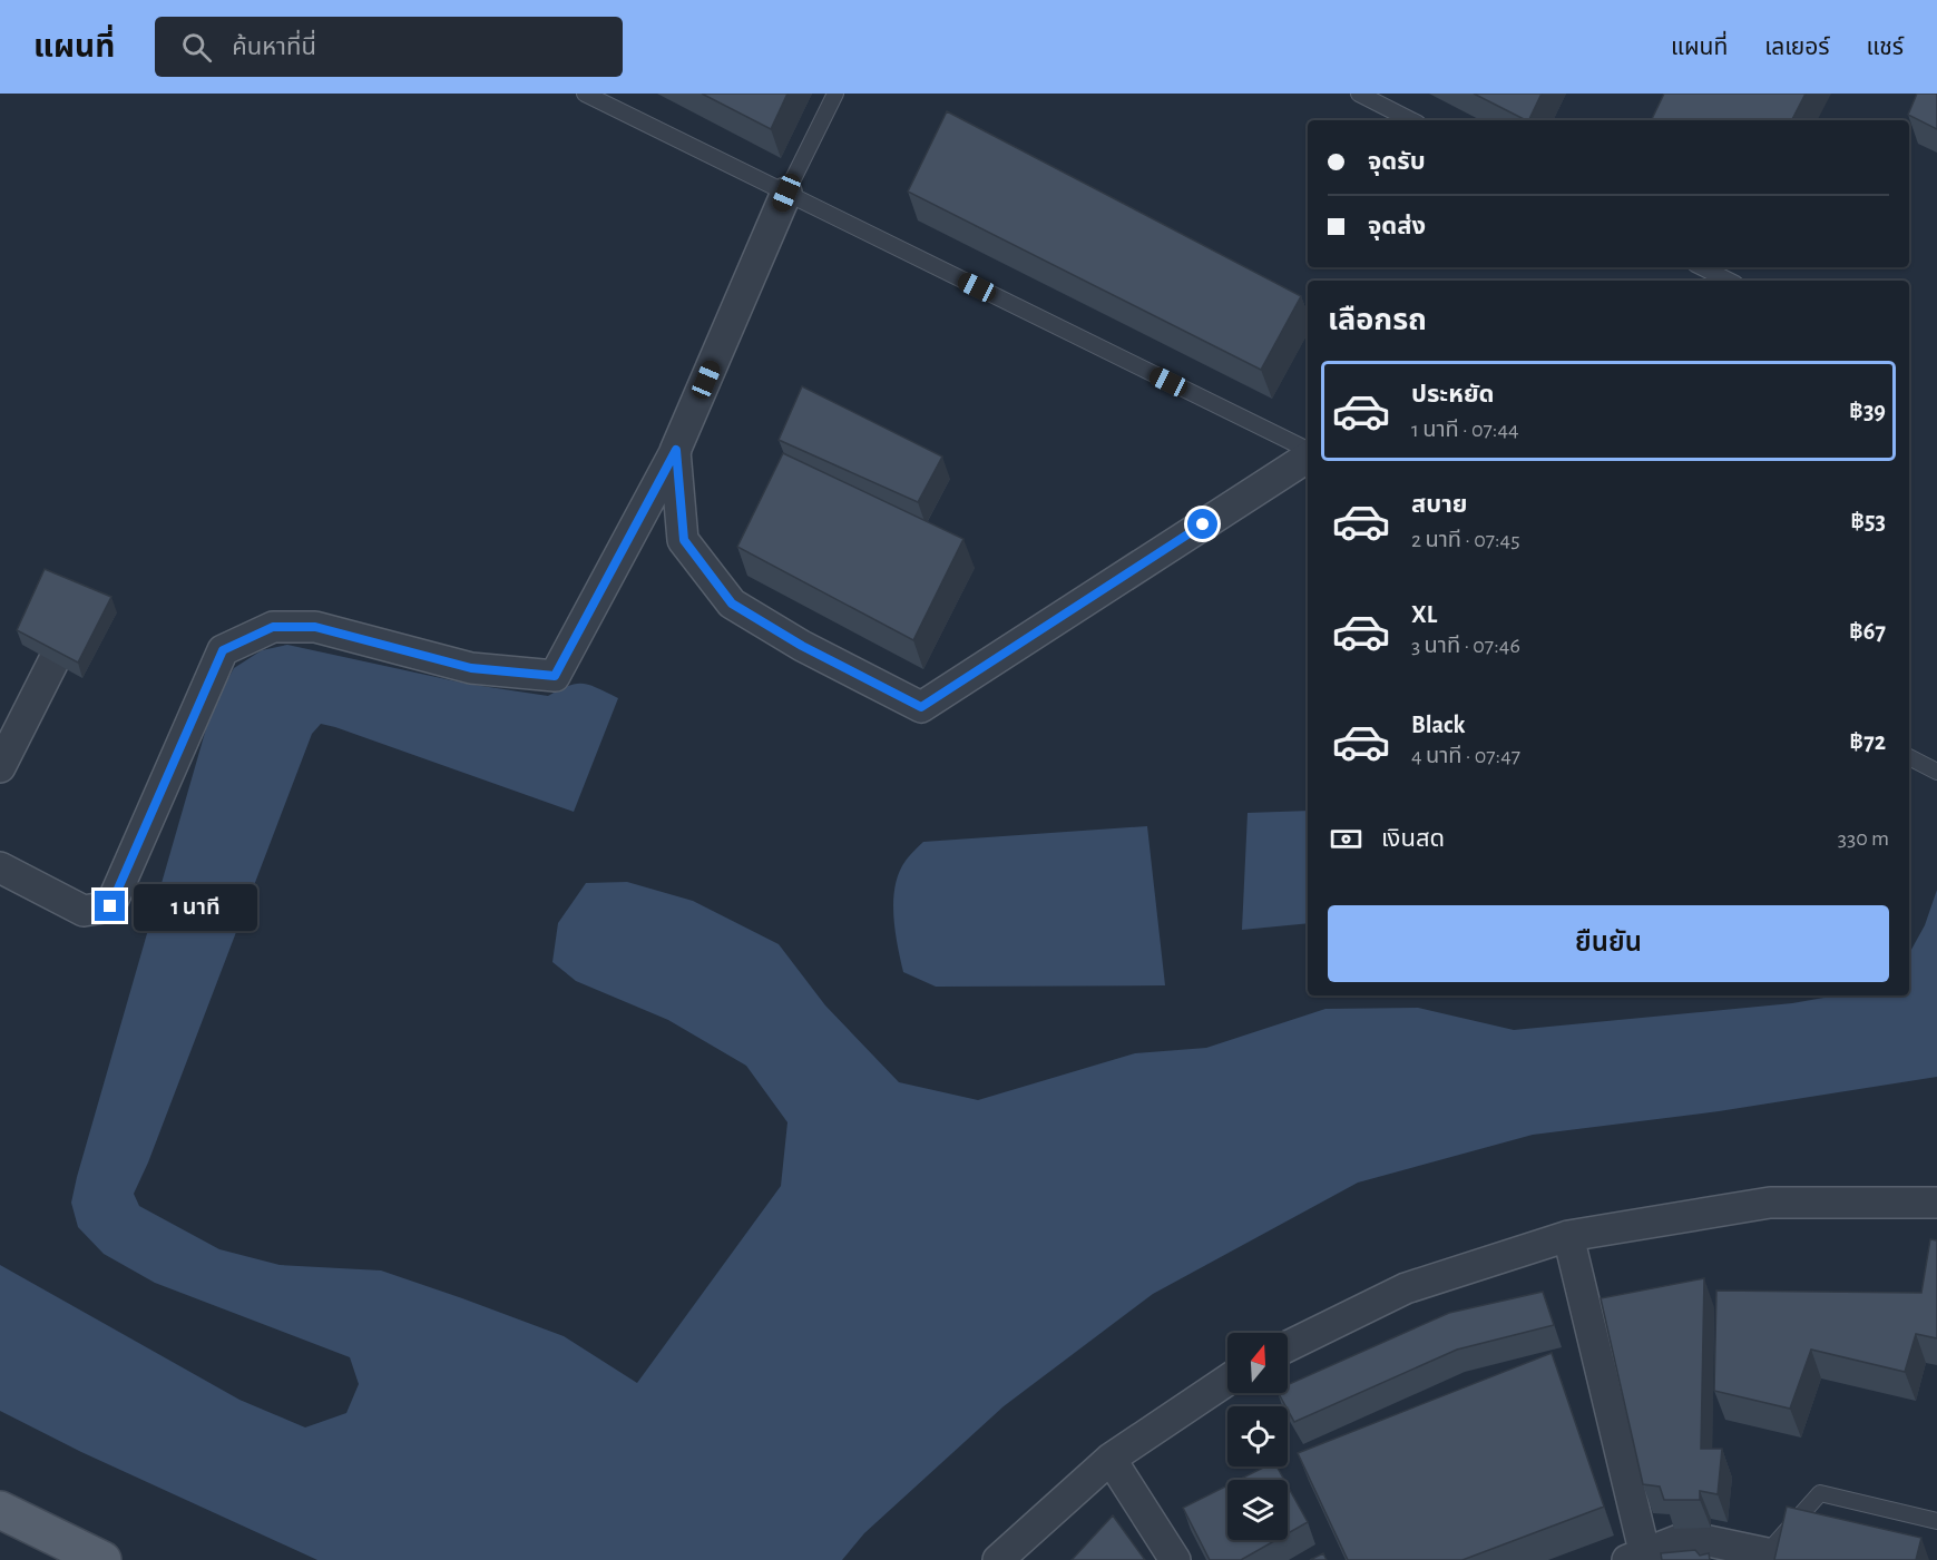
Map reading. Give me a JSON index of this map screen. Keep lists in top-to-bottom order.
{
  "north": "top",
  "page": {
    "header": "แผนที่",
    "search": "ค้นหาที่นี่",
    "nav": ["แผนที่", "เลเยอร์", "แชร์"],
    "banner": ["จุดรับ", "จุดส่ง"],
    "heading": "เลือกรถ",
    "list": [
      {
        "name": "ประหยัด",
        "note": "1 นาที · 07:44",
        "value": "฿39"
      },
      {
        "name": "สบาย",
        "note": "2 นาที · 07:45",
        "value": "฿53"
      },
      {
        "name": "XL",
        "note": "3 นาที · 07:46",
        "value": "฿67"
      },
      {
        "name": "Black",
        "note": "4 นาที · 07:47",
        "value": "฿72"
      }
    ],
    "pay": ["เงินสด", "330 m"],
    "bubble": "1 นาที",
    "buttons": "ยืนยัน"
  }
}
